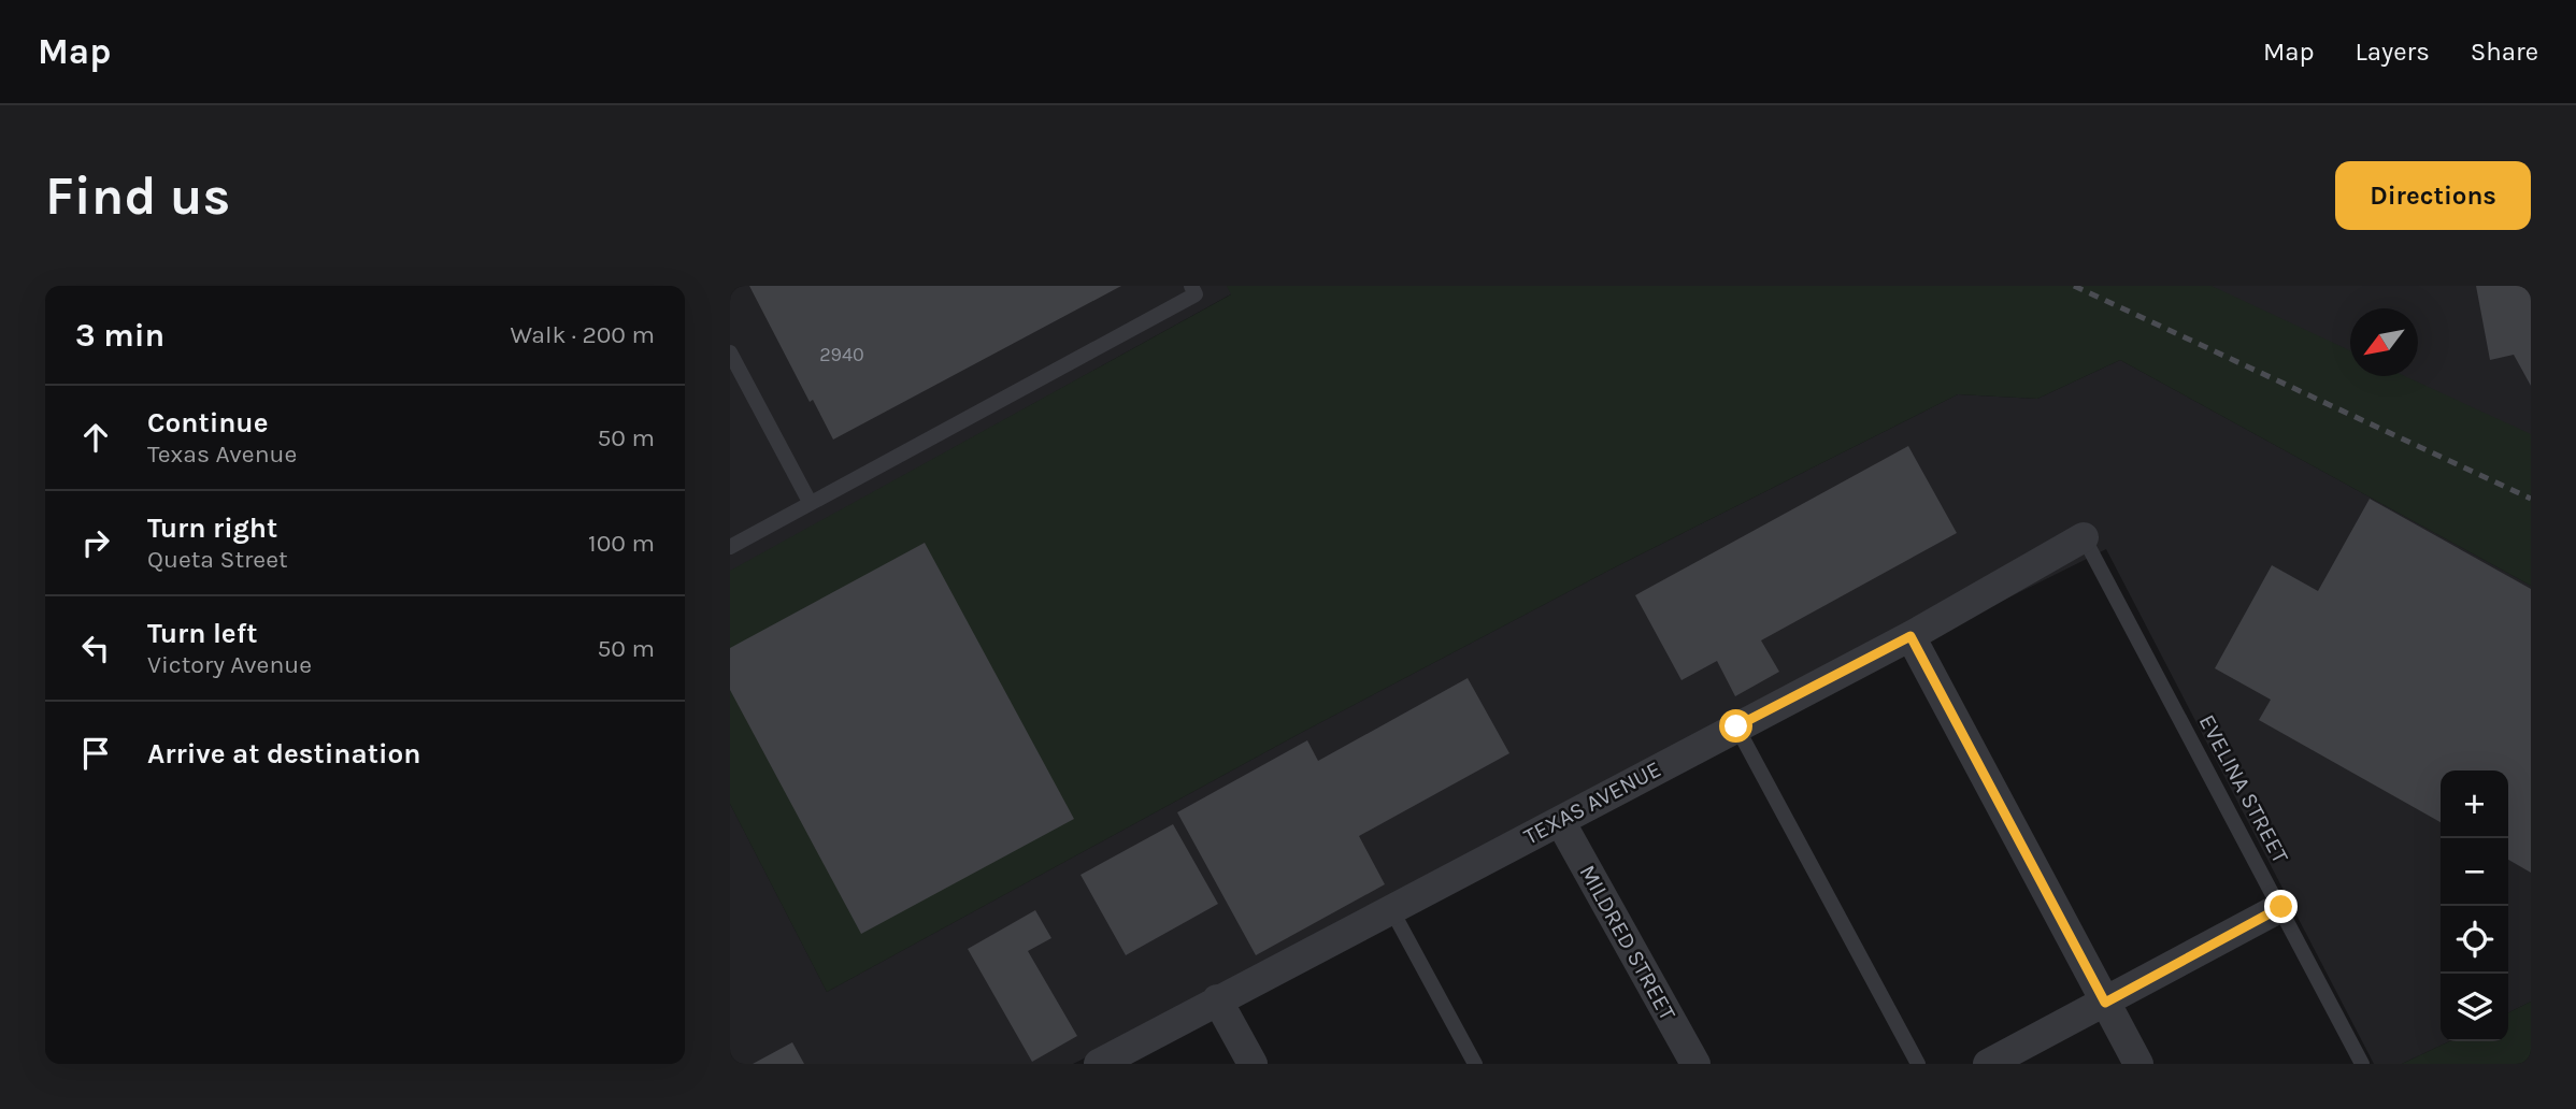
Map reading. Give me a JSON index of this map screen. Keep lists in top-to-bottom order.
{
  "streets": {
    "street": ["TEXAS AVENUE", "MILDRED STREET"],
    "lane": ["EVELINA STREET"]
  },
  "crossings": [
    ["EVELINA STREET", "TEXAS AVENUE"],
    ["TEXAS AVENUE", "MILDRED STREET"]
  ],
  "house_numbers": ["2940"],
  "north": "bottom left",
  "page": {
    "header": "Map",
    "nav": ["Map", "Layers", "Share"],
    "buttons": "Directions",
    "title": "Find us",
    "heading": ["3 min", "Walk · 200 m"],
    "list": [
      ["Continue", "Texas Avenue", "50 m"],
      ["Turn right", "Queta Street", "100 m"],
      ["Turn left", "Victory Avenue", "50 m"],
      "Arrive at destination"
    ],
    "map_buttons": ["+", "−"]
  }
}
